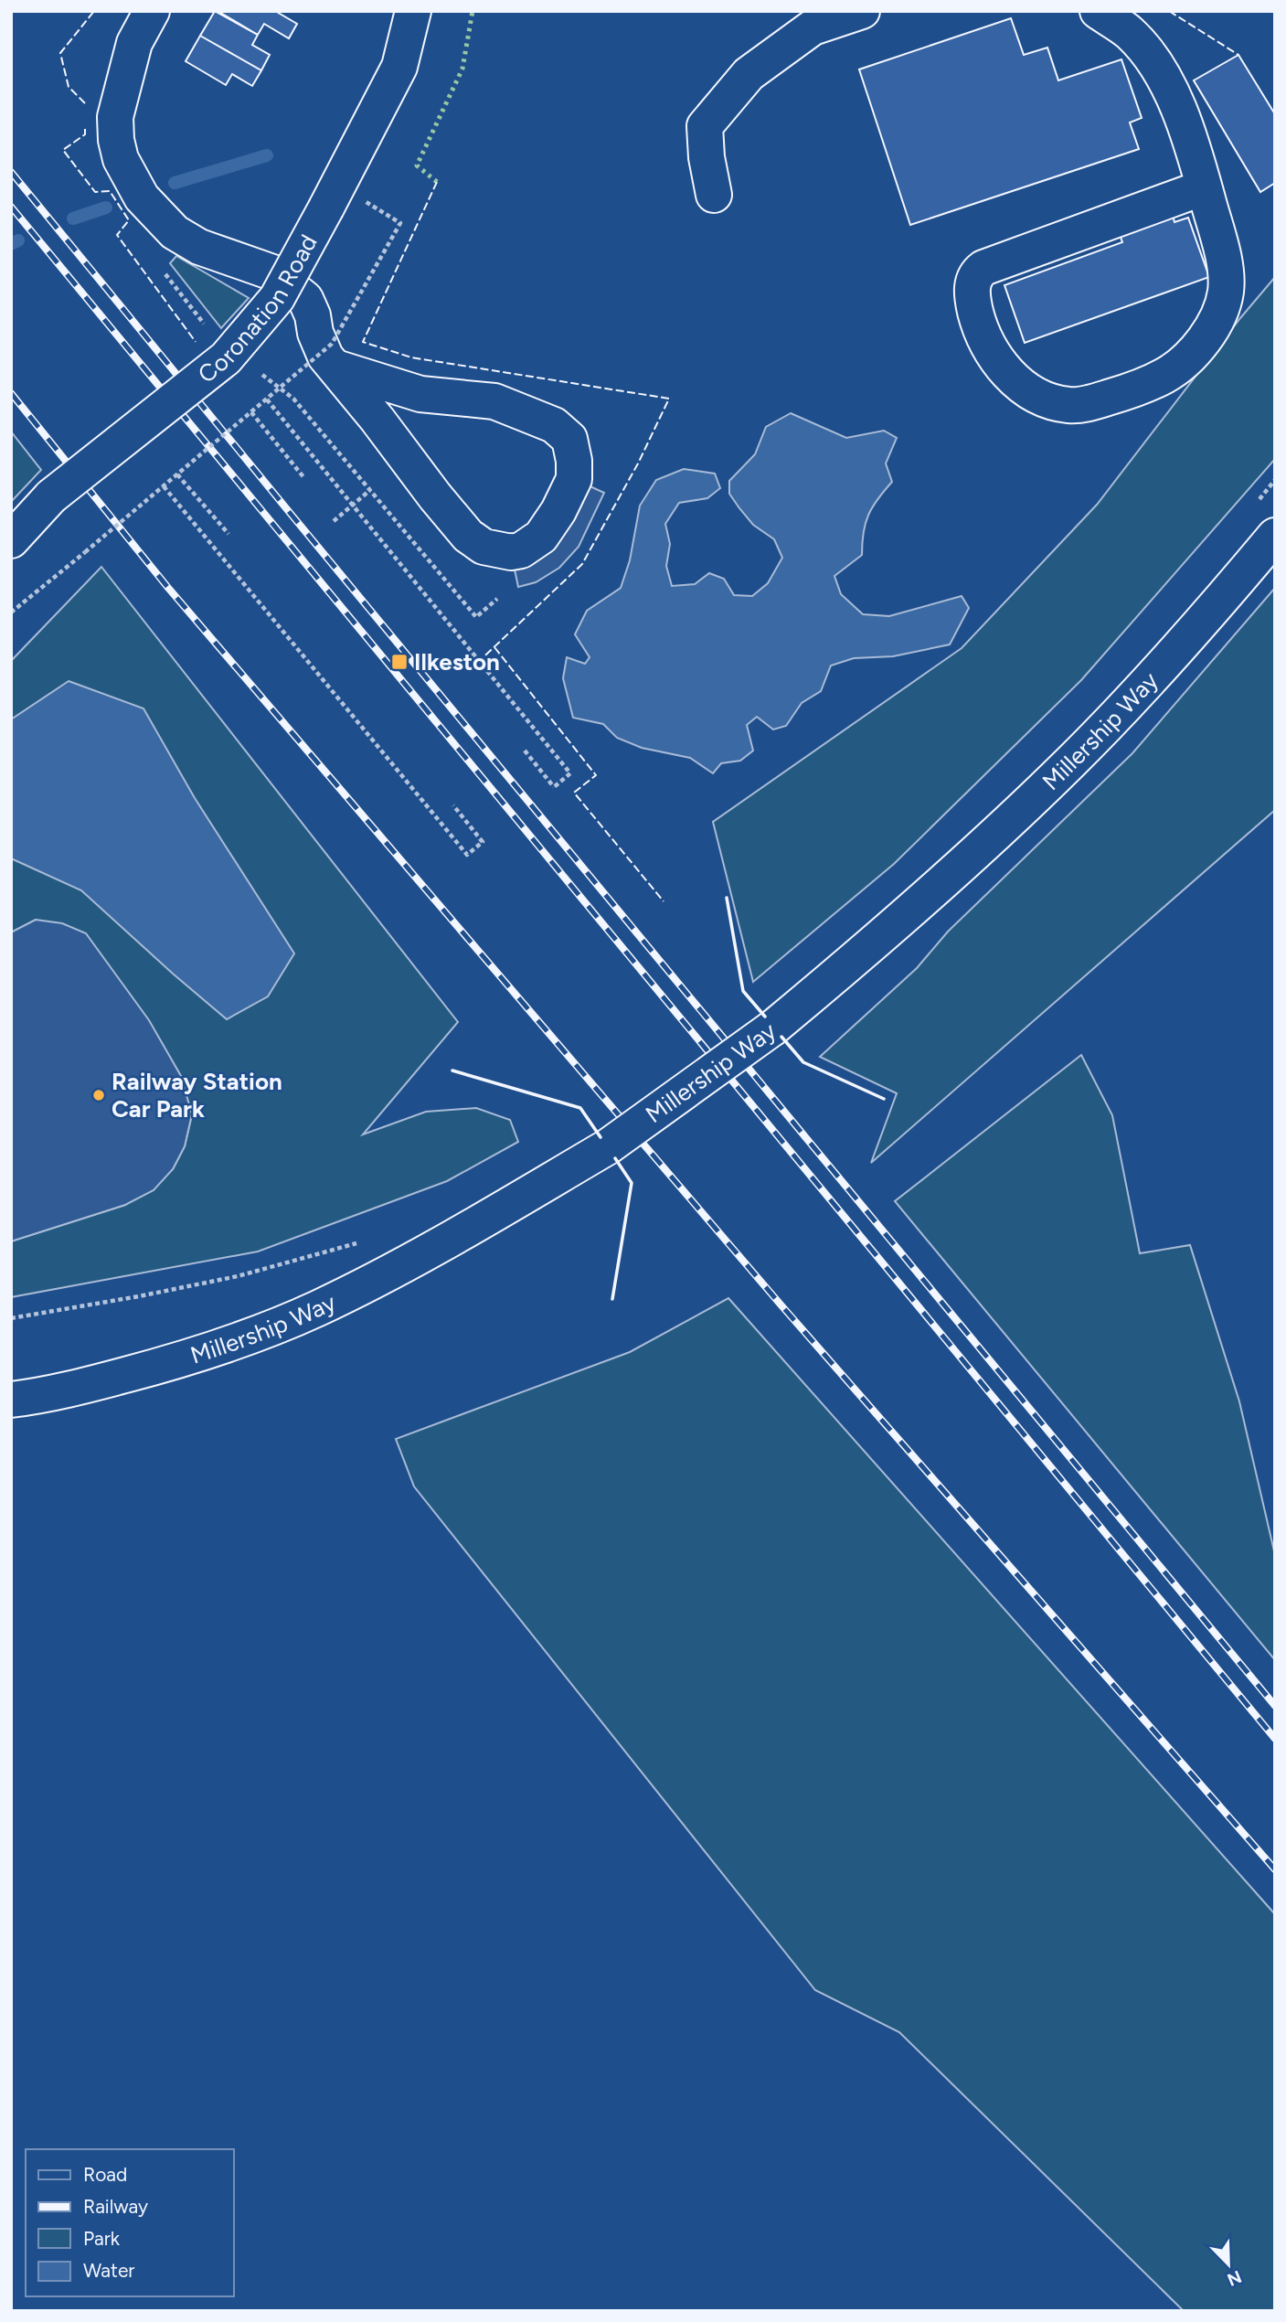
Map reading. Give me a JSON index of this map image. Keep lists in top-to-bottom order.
{
  "streets": {
    "main road": ["Coronation Road", "Millership Way"]
  },
  "places": {
    "transit": ["Ilkeston"],
    "other": ["Railway Station Car Park"]
  },
  "legend": [
    "Road",
    "Railway",
    "Park",
    "Water"
  ],
  "north": "bottom right"
}
